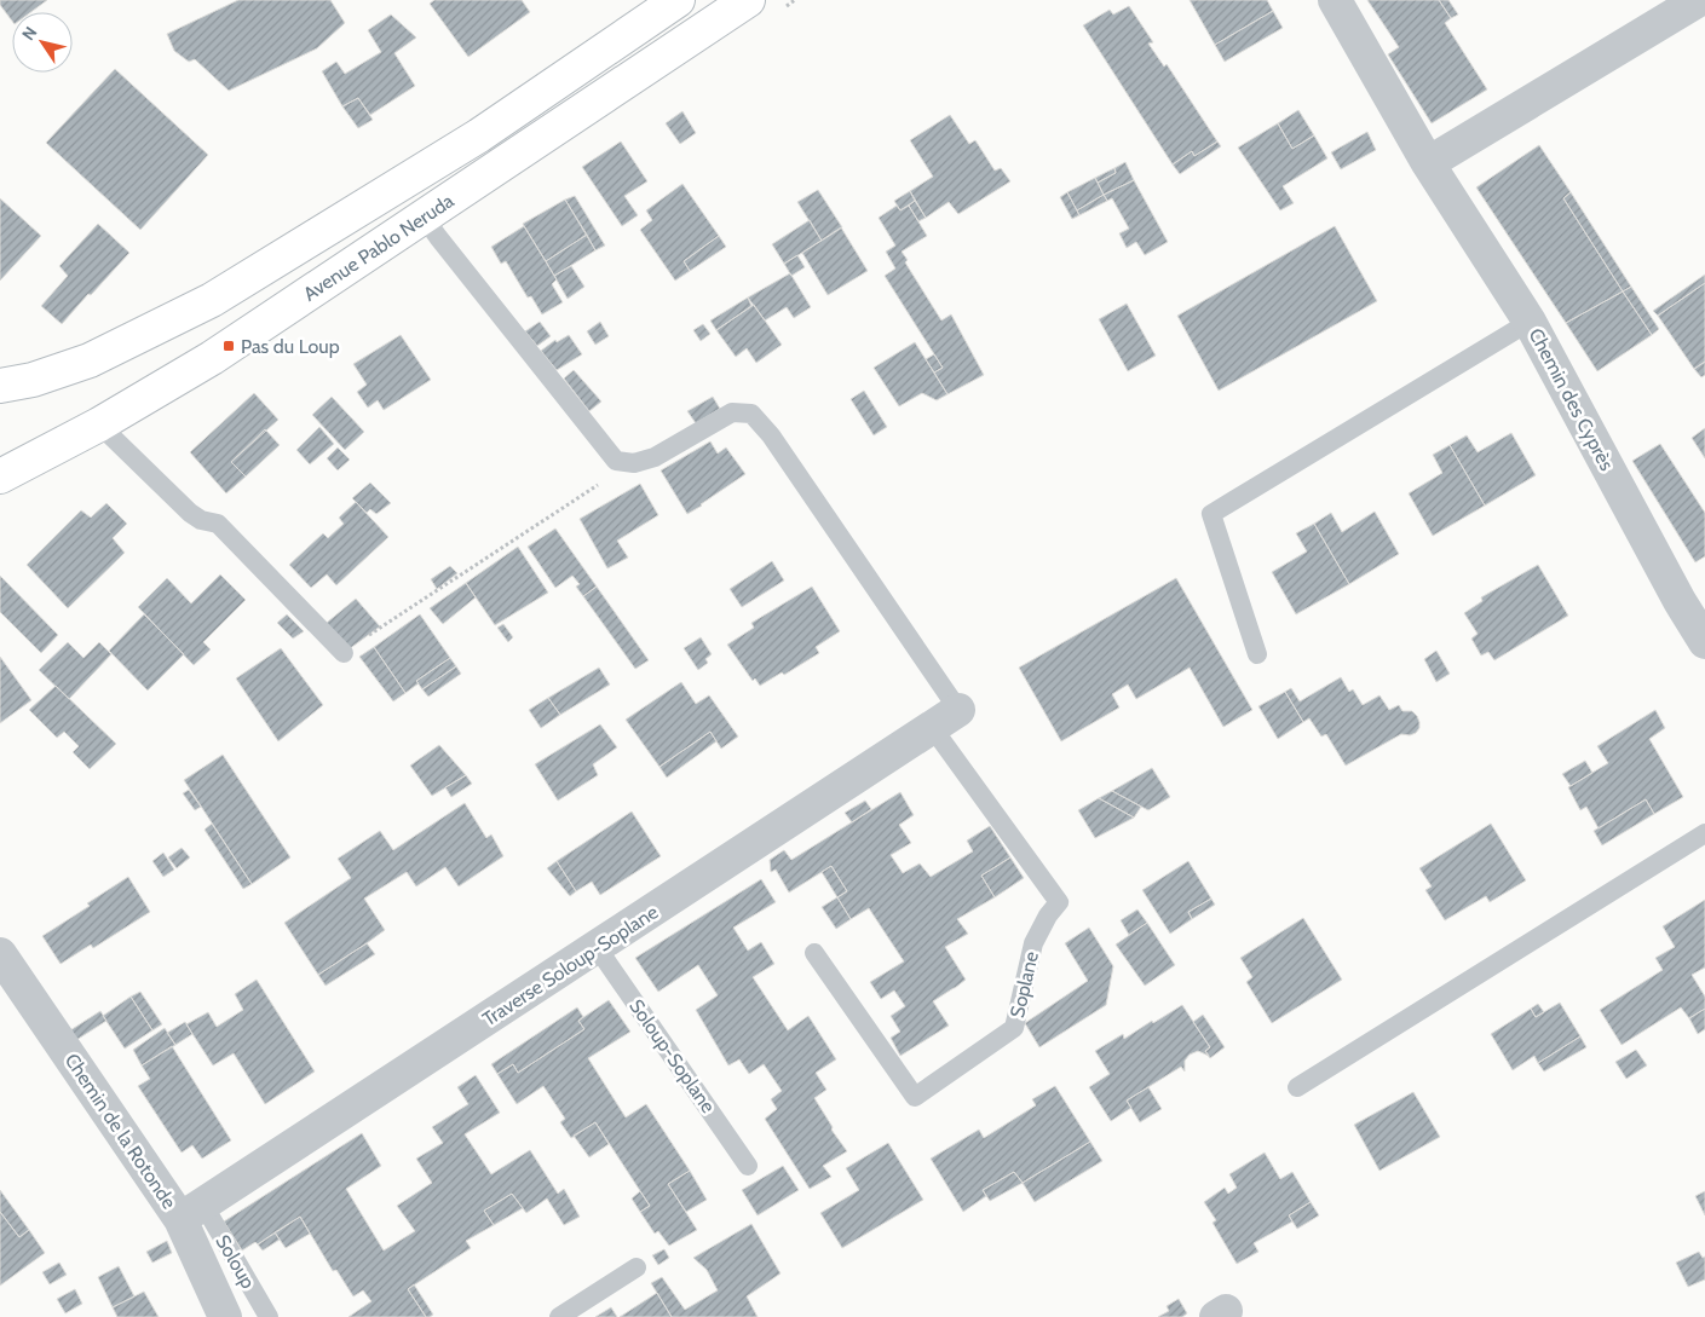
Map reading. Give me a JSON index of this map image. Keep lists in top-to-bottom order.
{
  "streets": {
    "main road": ["Avenue Pablo Neruda"],
    "street": ["Chemin des Cyprès", "Traverse Soloup-Soplane", "Chemin de la Rotonde"],
    "lane": ["Soplane", "Soloup-Soplane", "Soloup"]
  },
  "crossings": [
    ["Traverse Soloup-Soplane", "Soplane"],
    ["Traverse Soloup-Soplane", "Soloup-Soplane"],
    ["Traverse Soloup-Soplane", "Chemin de la Rotonde"],
    ["Traverse Soloup-Soplane", "Soloup"],
    ["Chemin de la Rotonde", "Soloup"]
  ],
  "places": {
    "transit": ["Pas du Loup"]
  },
  "north": "top left"
}
